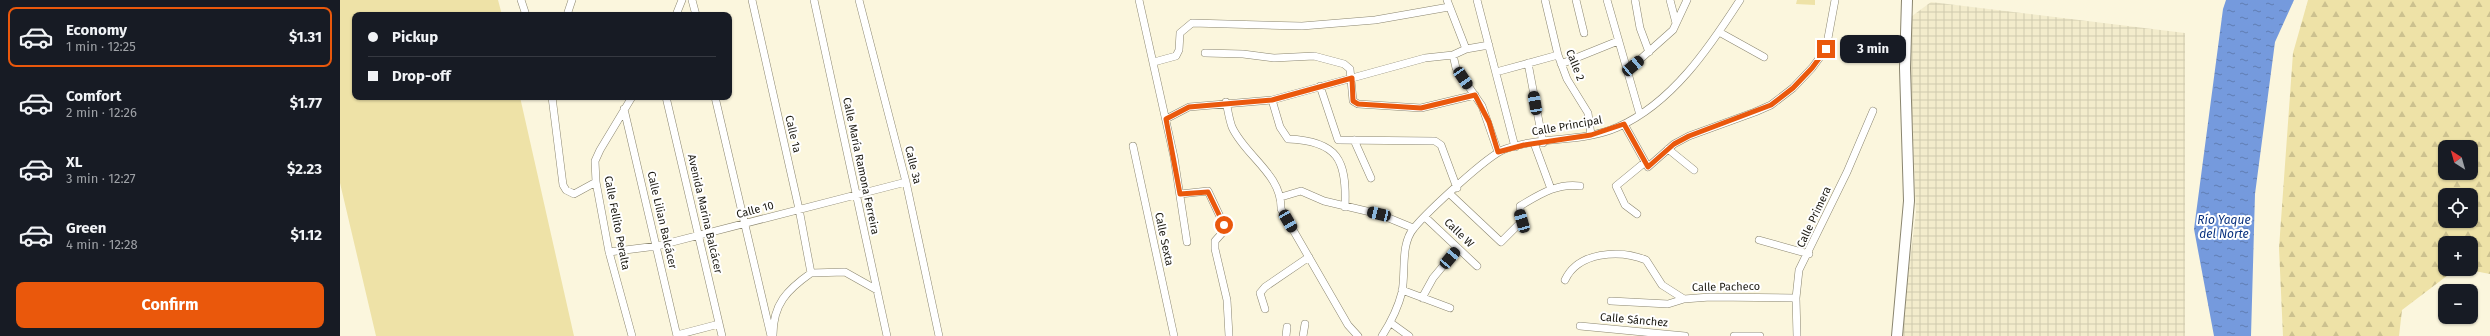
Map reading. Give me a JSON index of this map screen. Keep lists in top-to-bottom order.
{
  "streets": {
    "street": [
      "Calle 2",
      "Calle Principal",
      "Calle 1a",
      "Calle 3a",
      "Calle María Ramona Ferreira",
      "Calle 10",
      "Avenida Marina Balcácer",
      "Calle Primera",
      "Calle Lilian Balcácer",
      "Calle Fellito Peralta",
      "Calle W",
      "Calle Sexta",
      "Calle Pacheco",
      "Calle Sánchez"
    ]
  },
  "crossings": [
    ["Calle 2", "Calle Principal"],
    ["Calle Principal", "Calle W"],
    ["Calle 1a", "Calle 10"],
    ["Calle 3a", "Calle 10"],
    ["Calle María Ramona Ferreira", "Calle 10"],
    ["Calle 10", "Avenida Marina Balcácer"],
    ["Calle 10", "Calle Lilian Balcácer"],
    ["Calle 10", "Calle Fellito Peralta"],
    ["Calle Primera", "Calle Pacheco"],
    ["Calle Lilian Balcácer", "Calle Fellito Peralta"]
  ],
  "water": ["Río Yaque del Norte"],
  "north": "top left",
  "page": {
    "list": [
      {
        "name": "Economy",
        "note": "1 min · 12:25",
        "value": "$1.31"
      },
      {
        "name": "Comfort",
        "note": "2 min · 12:26",
        "value": "$1.77"
      },
      {
        "name": "XL",
        "note": "3 min · 12:27",
        "value": "$2.23"
      },
      {
        "name": "Green",
        "note": "4 min · 12:28",
        "value": "$1.12"
      }
    ],
    "banner": ["Pickup", "Drop-off"],
    "bubble": "3 min",
    "map_buttons": ["+", "−"],
    "buttons": "Confirm"
  }
}
